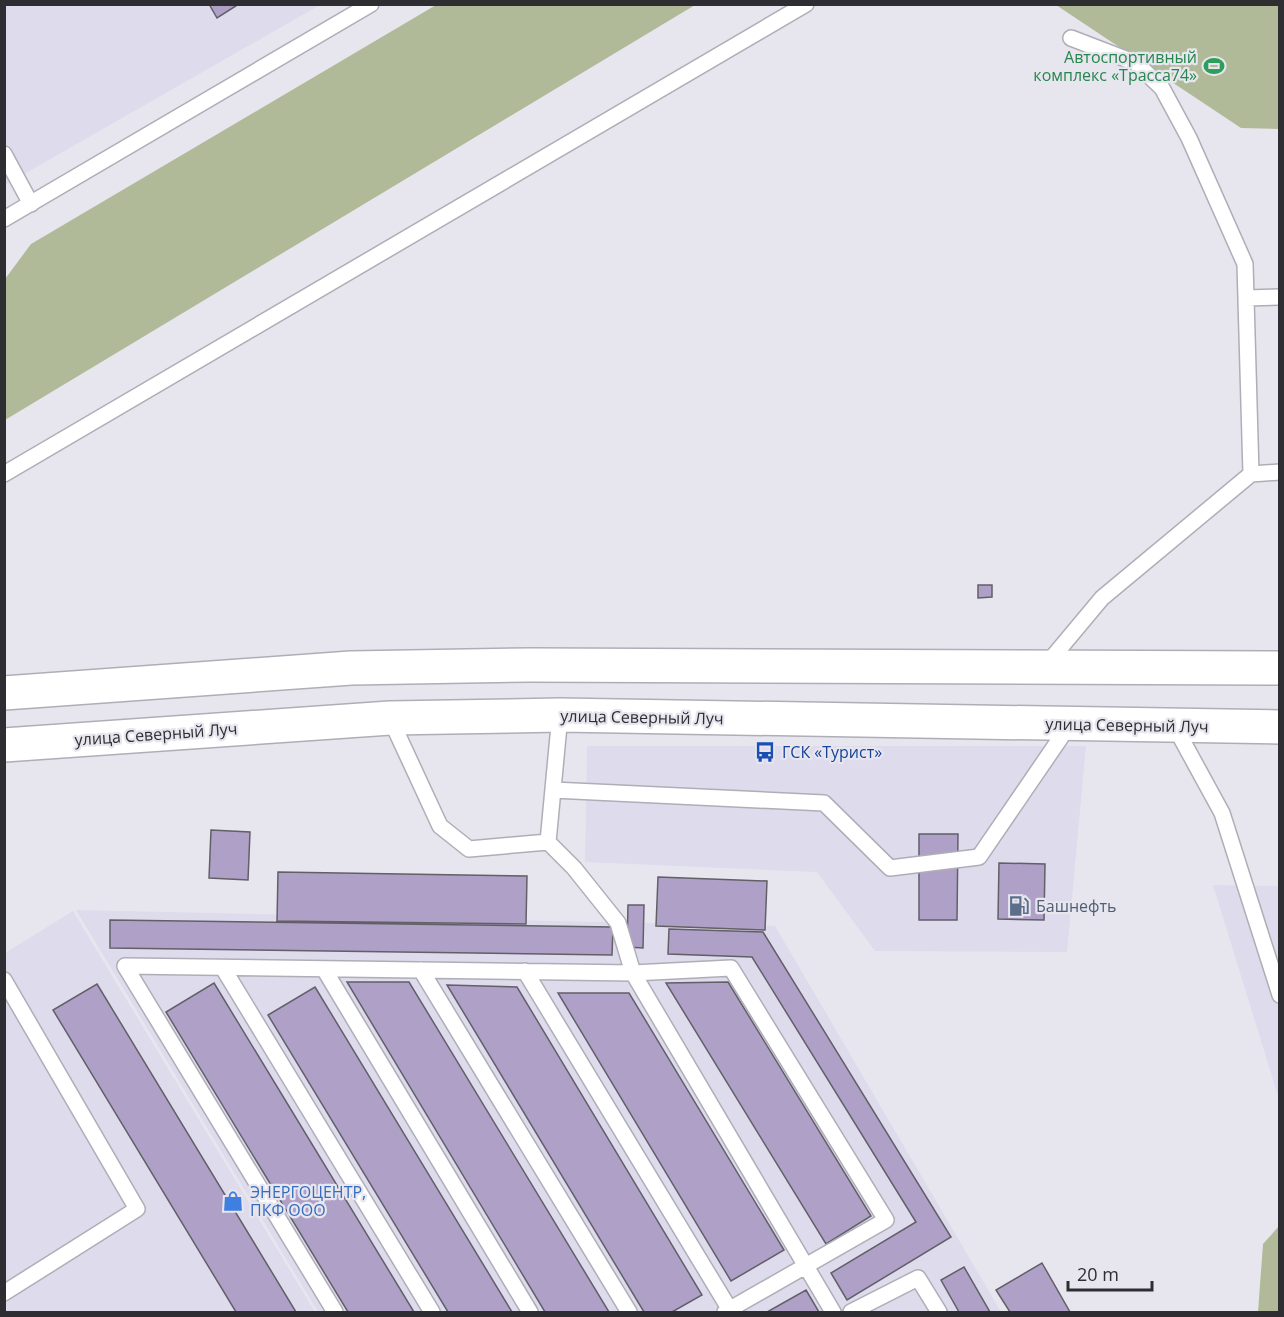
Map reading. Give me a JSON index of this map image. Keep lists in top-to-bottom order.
{
  "streets": {
    "main road": ["улица Северный Луч"]
  },
  "places": {
    "sports": ["Автоспортивный комплекс «Трасса74»"],
    "bus stop": ["ГСК «Турист»"],
    "fuel station": ["Башнефть"],
    "shop": ["ЭНЕРГОЦЕНТР, ПКФ ООО"]
  },
  "scale_bar": "20 m"
}
